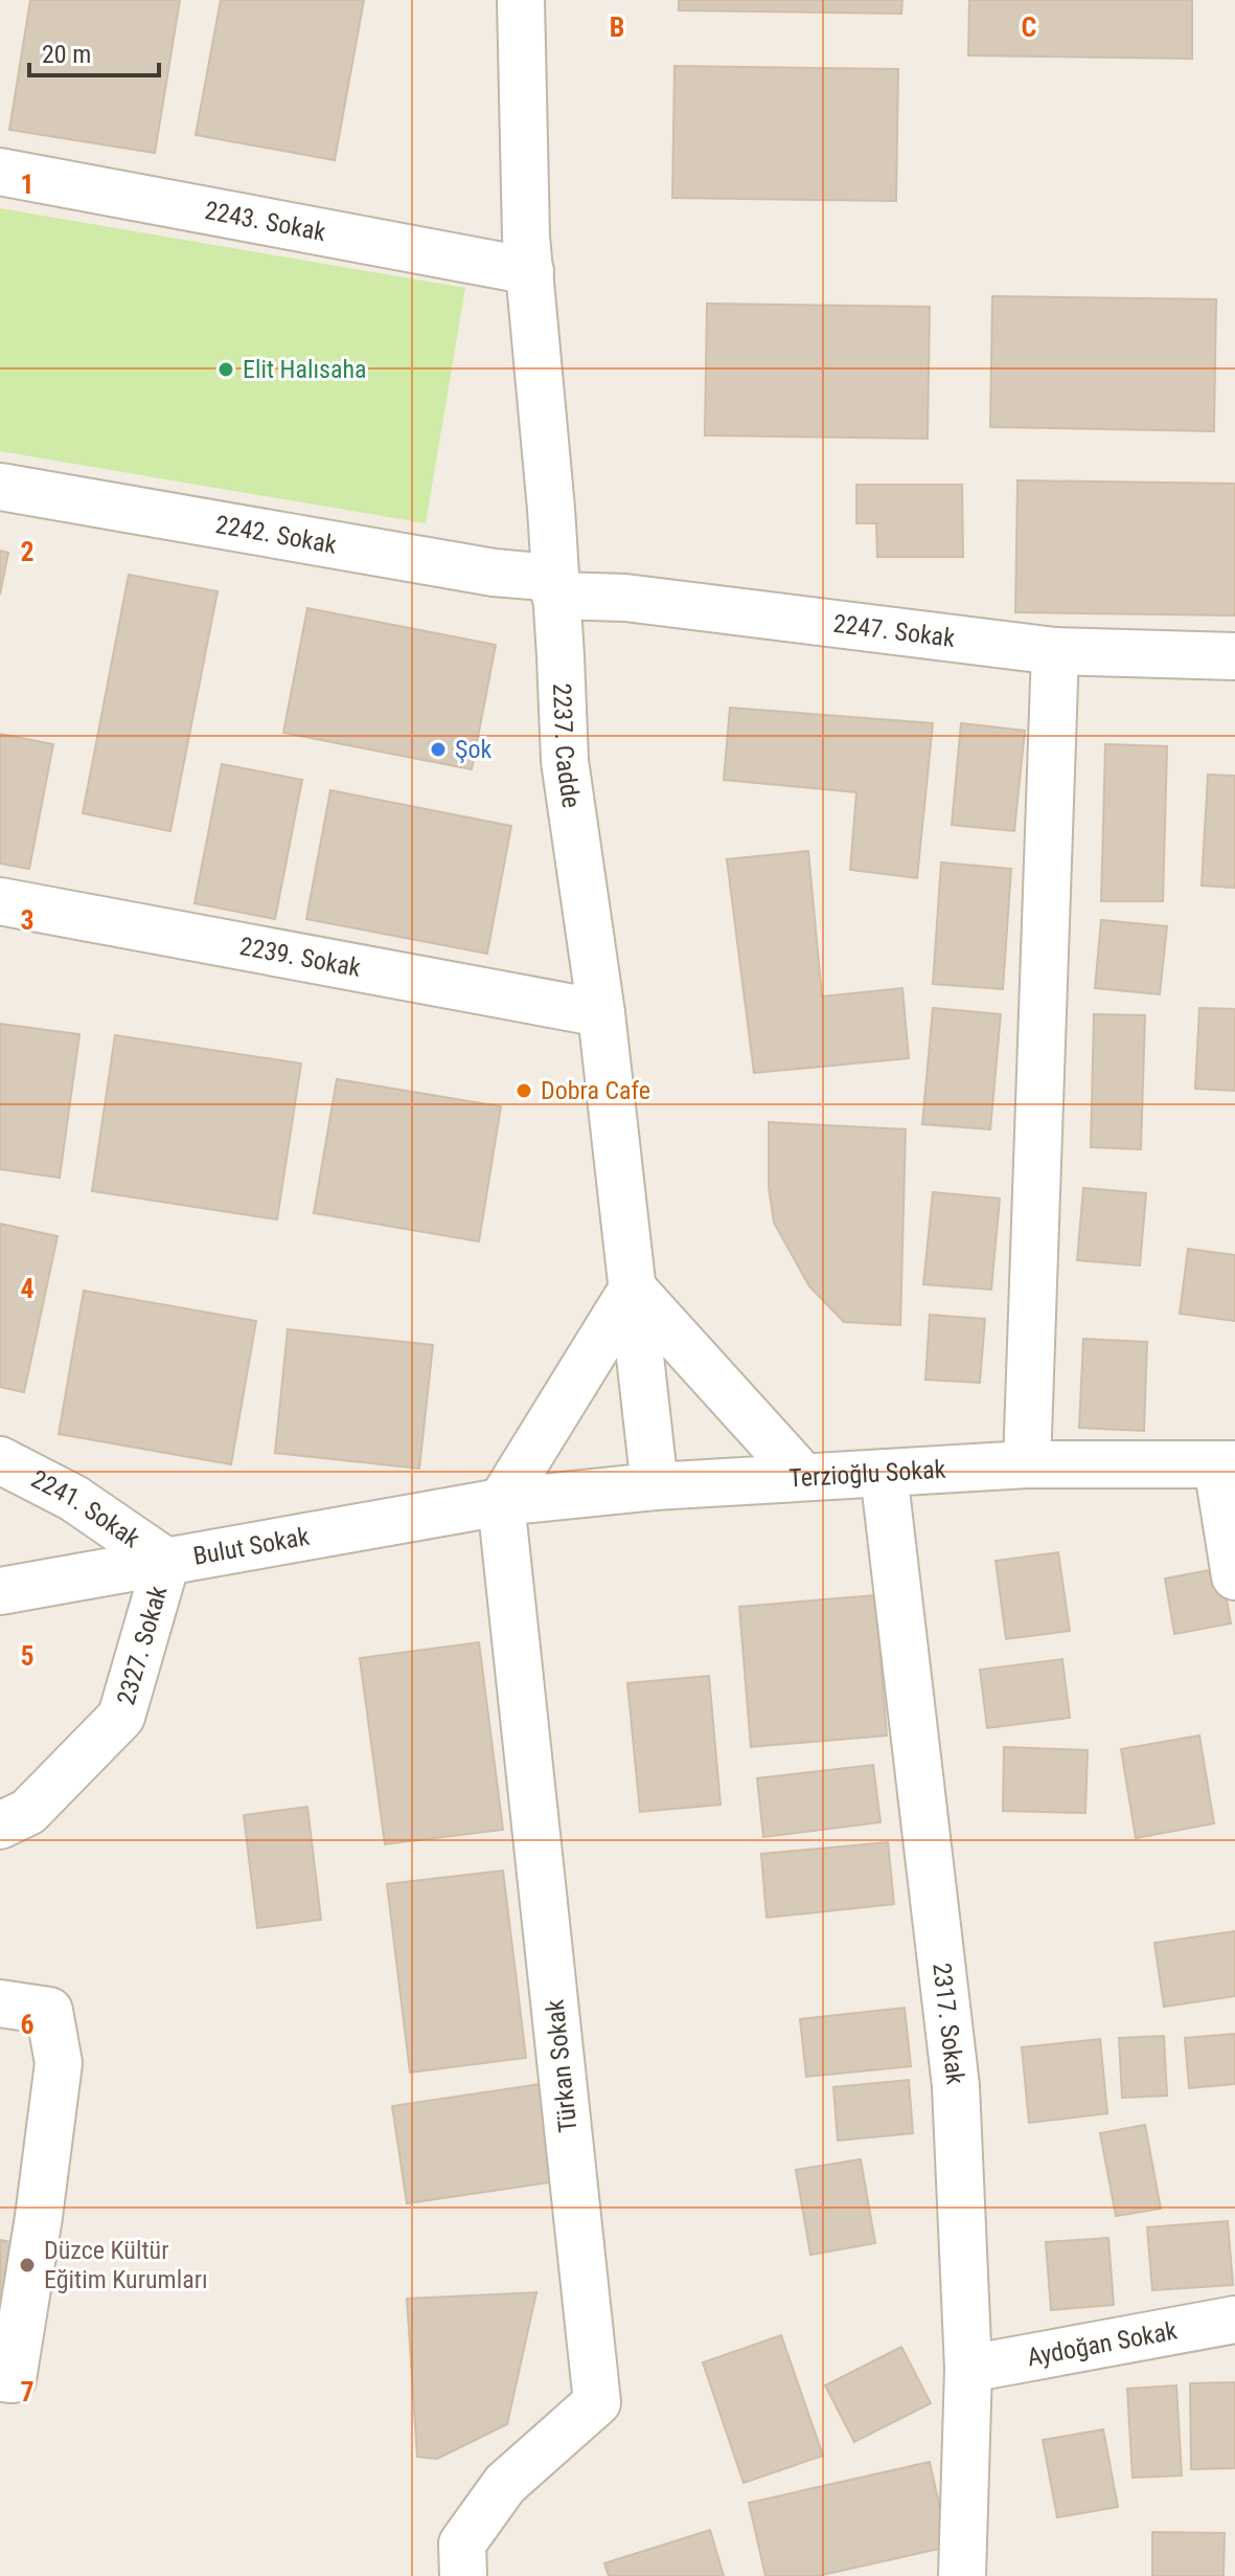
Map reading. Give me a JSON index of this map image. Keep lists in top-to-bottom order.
{
  "streets": {
    "street": [
      "2243. Sokak",
      "2242. Sokak",
      "2247. Sokak",
      "2237. Cadde",
      "2239. Sokak",
      "Terzioğlu Sokak",
      "2241. Sokak",
      "Bulut Sokak",
      "2327. Sokak",
      "2317. Sokak",
      "Türkan Sokak",
      "Aydoğan Sokak"
    ]
  },
  "crossings": [
    ["2243. Sokak", "2237. Cadde"],
    ["2242. Sokak", "2247. Sokak"],
    ["2242. Sokak", "2237. Cadde"],
    ["2247. Sokak", "2237. Cadde"],
    ["2237. Cadde", "2239. Sokak"],
    ["2237. Cadde", "Terzioğlu Sokak"],
    ["Terzioğlu Sokak", "Bulut Sokak"],
    ["Terzioğlu Sokak", "2317. Sokak"],
    ["Terzioğlu Sokak", "Türkan Sokak"],
    ["2241. Sokak", "Bulut Sokak"],
    ["2241. Sokak", "2327. Sokak"],
    ["Bulut Sokak", "2327. Sokak"],
    ["Bulut Sokak", "Türkan Sokak"],
    ["2317. Sokak", "Aydoğan Sokak"]
  ],
  "places": [
    "Elit Halısaha",
    "Şok",
    "Dobra Cafe",
    "Düzce Kültür Eğitim Kurumları"
  ],
  "scale_bar": "20 m",
  "grid": {
    "columns": ["B", "C"],
    "rows": [
      "1",
      "2",
      "3",
      "4",
      "5",
      "6",
      "7"
    ]
  }
}
